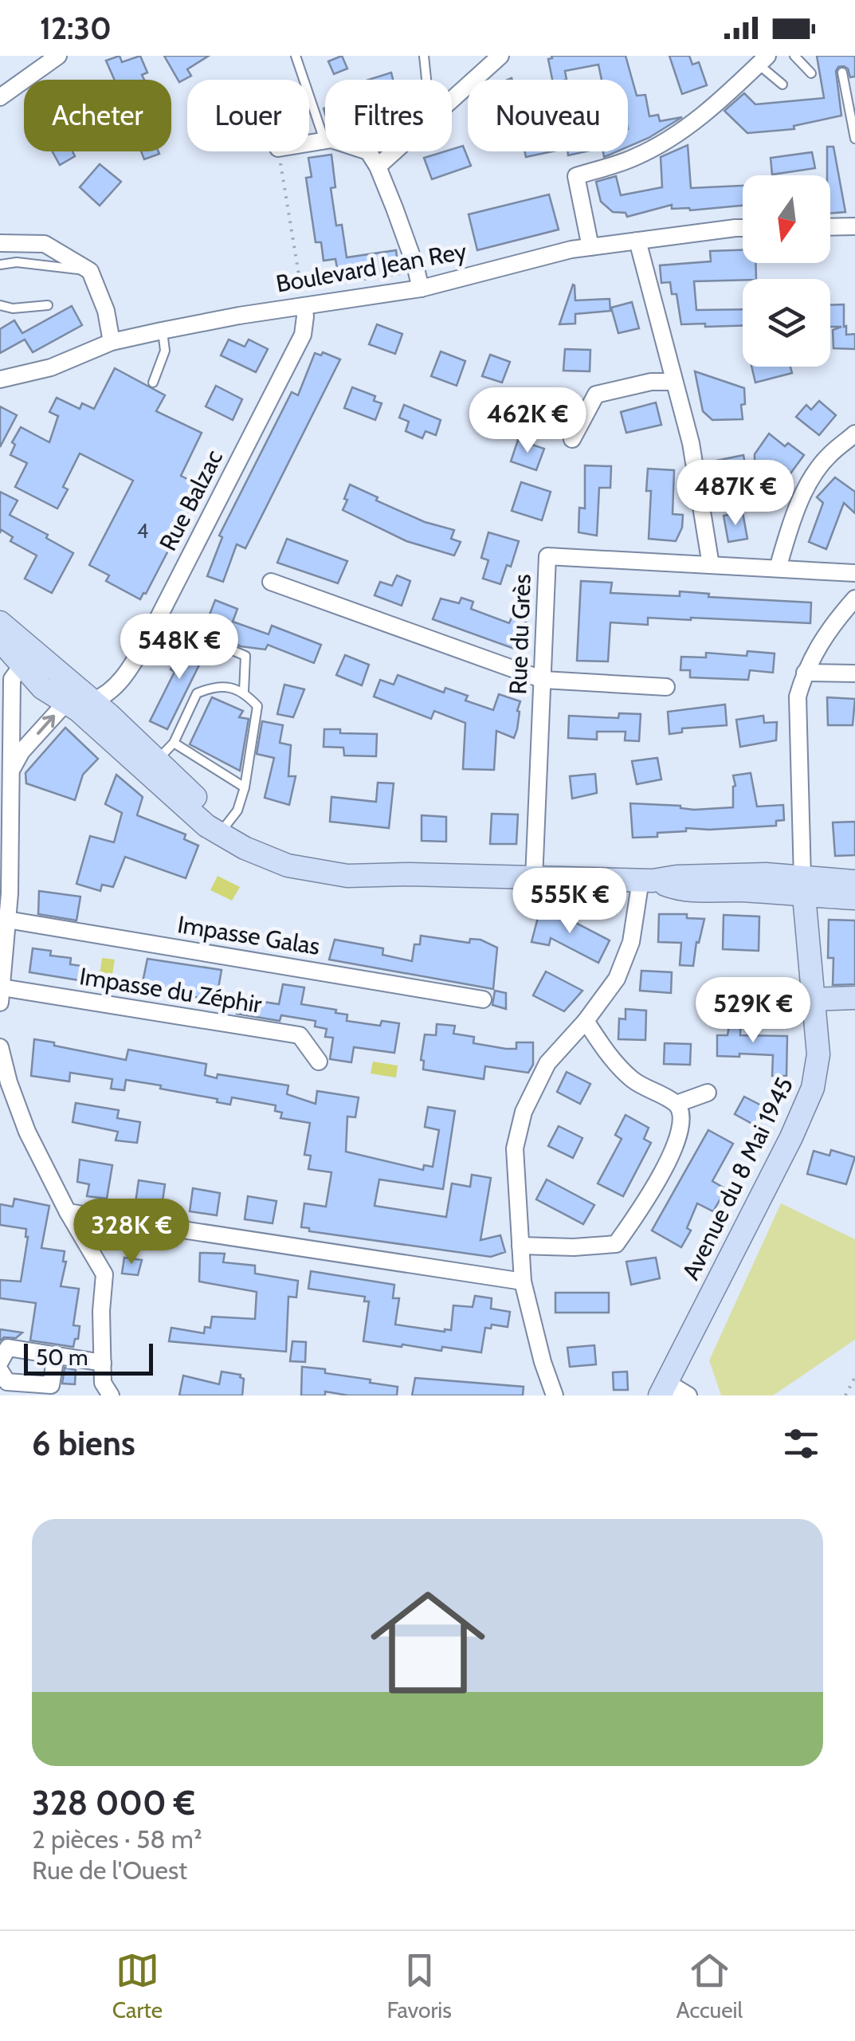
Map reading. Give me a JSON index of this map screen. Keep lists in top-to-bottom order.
{
  "streets": {
    "main road": ["Avenue du 8 Mai 1945"],
    "street": [
      "Boulevard Jean Rey",
      "Rue Balzac",
      "Rue du Grès",
      "Impasse Galas",
      "Impasse du Zéphir"
    ]
  },
  "crossings": [
    ["Boulevard Jean Rey", "Rue Balzac"]
  ],
  "house_numbers": ["4"],
  "scale_bar": "50 m",
  "north": "bottom",
  "page": {
    "status": "12:30",
    "chip": [
      "Acheter",
      "Louer",
      "Filtres",
      "Nouveau"
    ],
    "price": [
      "462K €",
      "487K €",
      "548K €",
      "555K €",
      "529K €",
      "328K €"
    ],
    "scale": "50 m",
    "heading": "6 biens",
    "list": [
      {
        "name": "328 000 €",
        "note": "2 pièces · 58 m² · Rue de l'Ouest"
      }
    ],
    "tabs": ["Carte", "Favoris", "Accueil"]
  }
}
